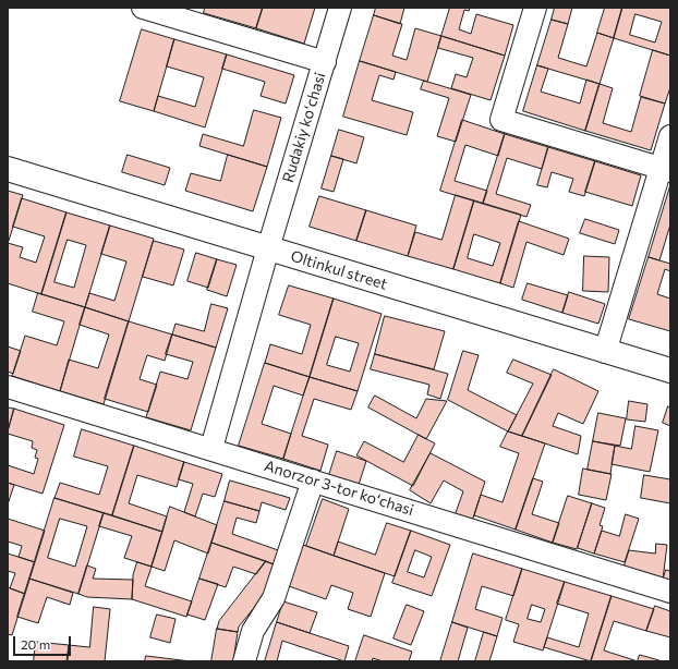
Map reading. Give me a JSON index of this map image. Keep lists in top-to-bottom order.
{
  "streets": {
    "main road": ["Oltinkul street"],
    "street": ["Rudakiy koʻchasi", "Anorzor 3-tor koʻchasi"]
  },
  "crossings": [
    ["Rudakiy koʻchasi", "Oltinkul street"],
    ["Rudakiy koʻchasi", "Anorzor 3-tor koʻchasi"]
  ],
  "scale_bar": "20 m"
}
